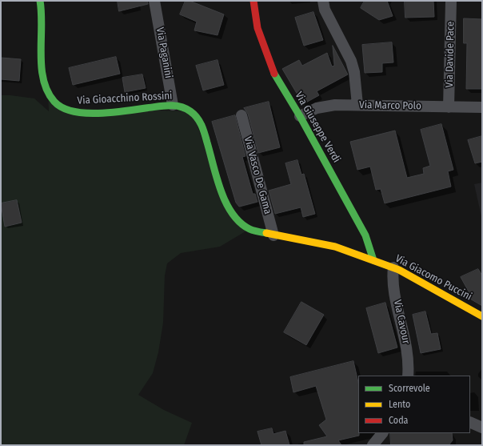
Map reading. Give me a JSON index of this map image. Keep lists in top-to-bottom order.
{
  "streets": {
    "street": [
      "Via Paganini",
      "Via Davide Pace",
      "Via Gioacchino Rossini",
      "Via Marco Polo",
      "Via Giuseppe Verdi",
      "Via Vasco De Gama",
      "Via Giacomo Puccini",
      "Via Cavour"
    ]
  },
  "crossings": [
    ["Via Paganini", "Via Gioacchino Rossini"],
    ["Via Davide Pace", "Via Marco Polo"],
    ["Via Gioacchino Rossini", "Via Giuseppe Verdi"],
    ["Via Gioacchino Rossini", "Via Vasco De Gama"],
    ["Via Gioacchino Rossini", "Via Giacomo Puccini"],
    ["Via Marco Polo", "Via Giuseppe Verdi"],
    ["Via Giuseppe Verdi", "Via Giacomo Puccini"],
    ["Via Giacomo Puccini", "Via Cavour"]
  ],
  "legend": ["Scorrevole", "Lento", "Coda"]
}
